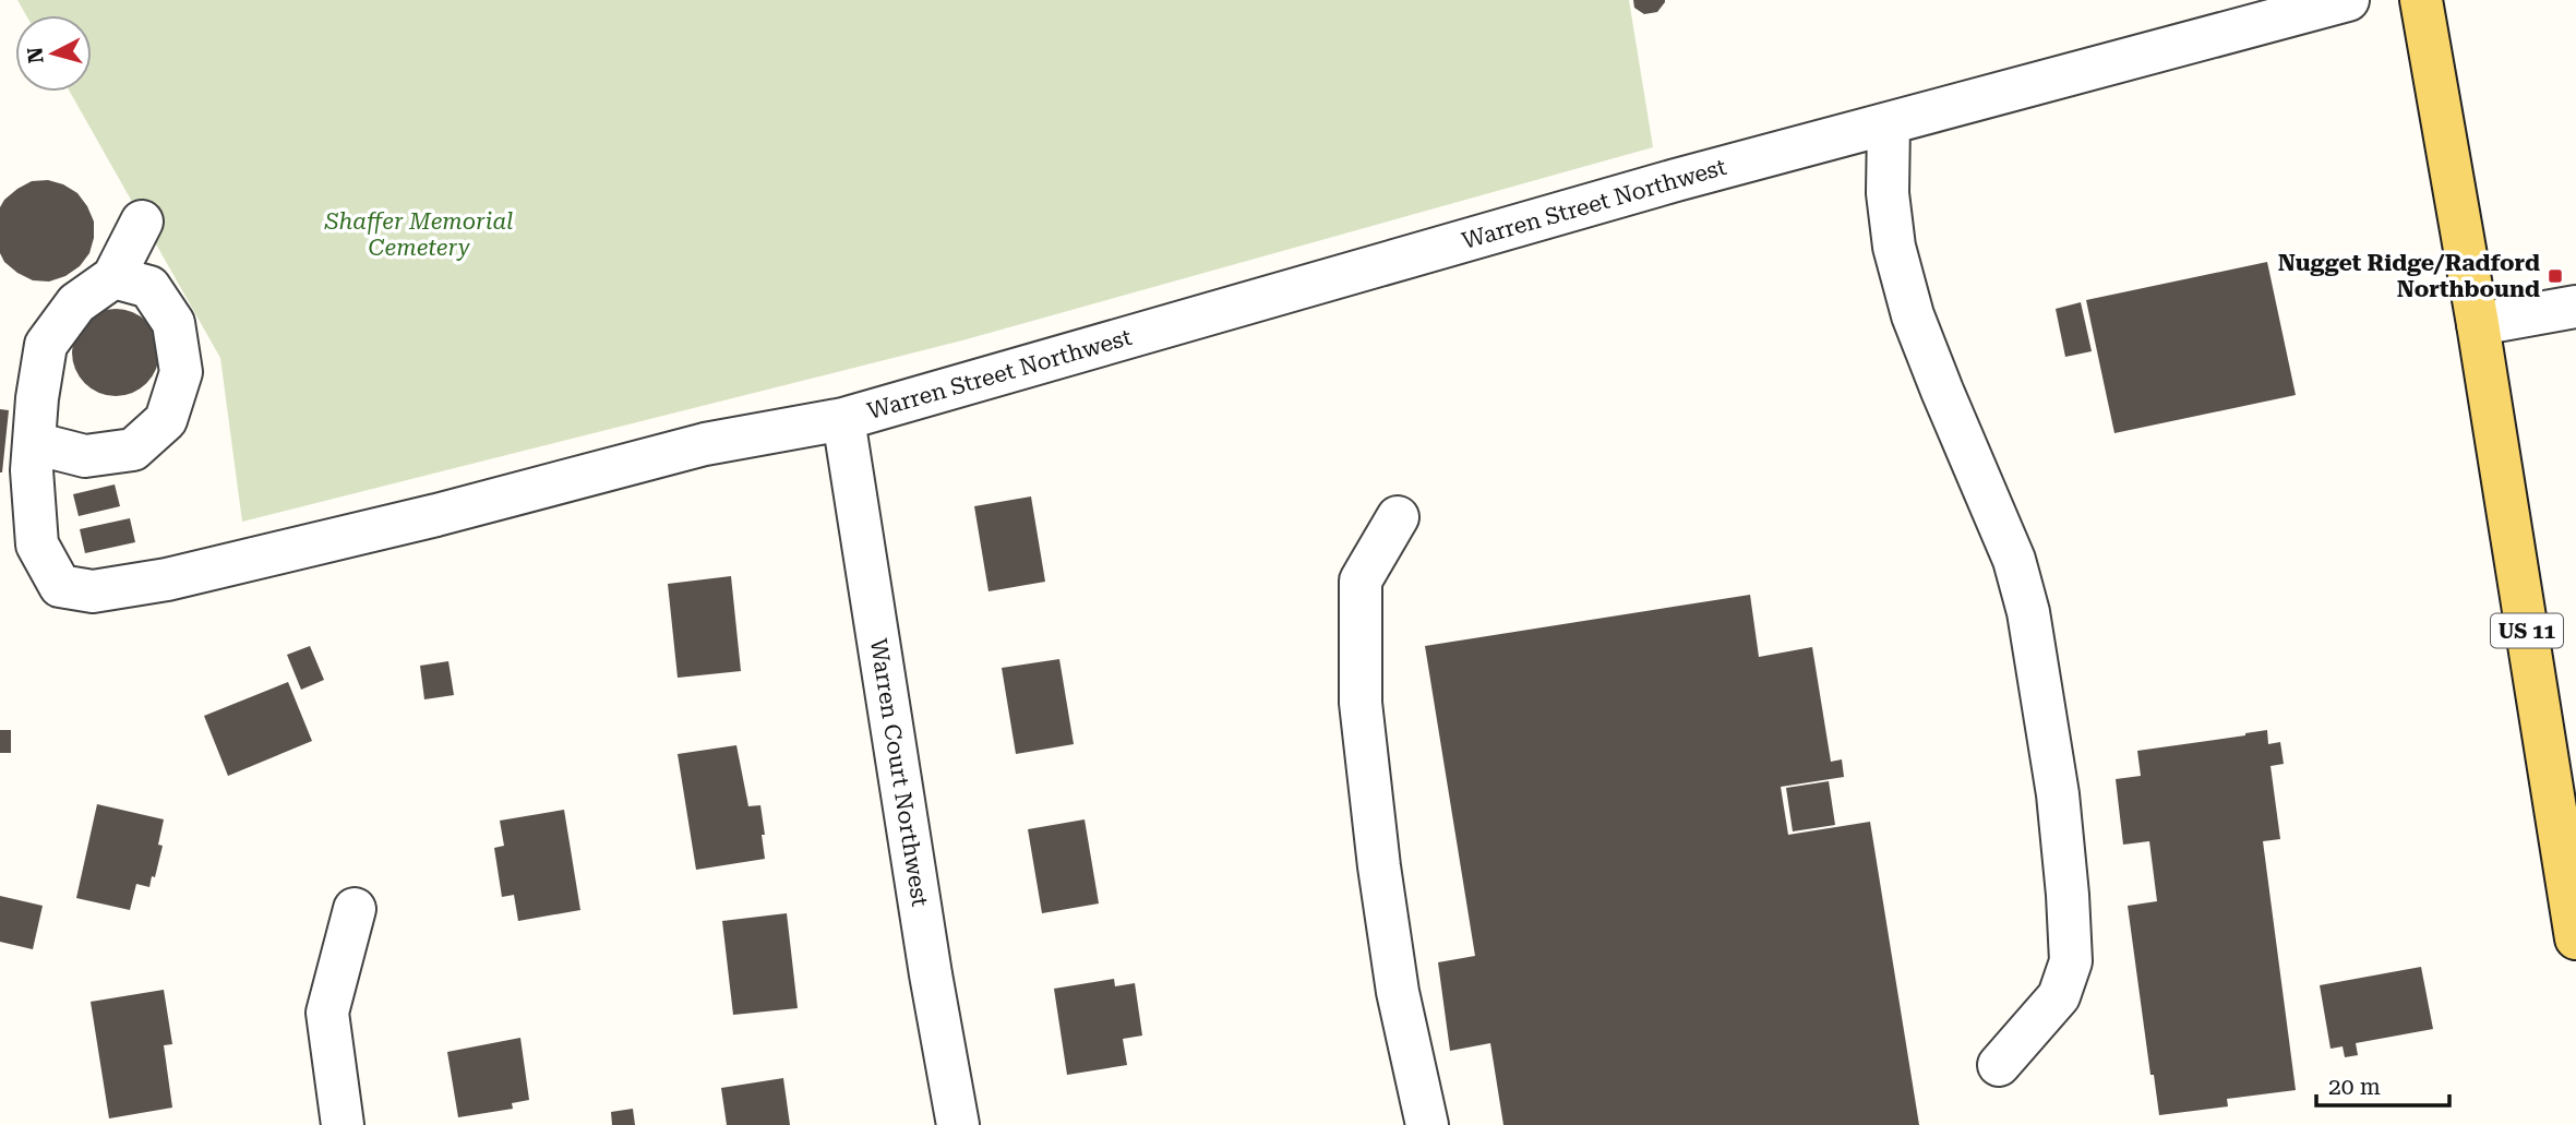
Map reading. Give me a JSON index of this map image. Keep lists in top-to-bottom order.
{
  "streets": {
    "main road": ["US 11"],
    "street": ["Warren Street Northwest", "Warren Court Northwest"]
  },
  "crossings": [
    ["Warren Street Northwest", "Warren Court Northwest"]
  ],
  "parks": ["Shaffer Memorial Cemetery"],
  "places": {
    "transit": ["Nugget Ridge/Radford Northbound"]
  },
  "scale_bar": "20 m",
  "north": "left"
}
